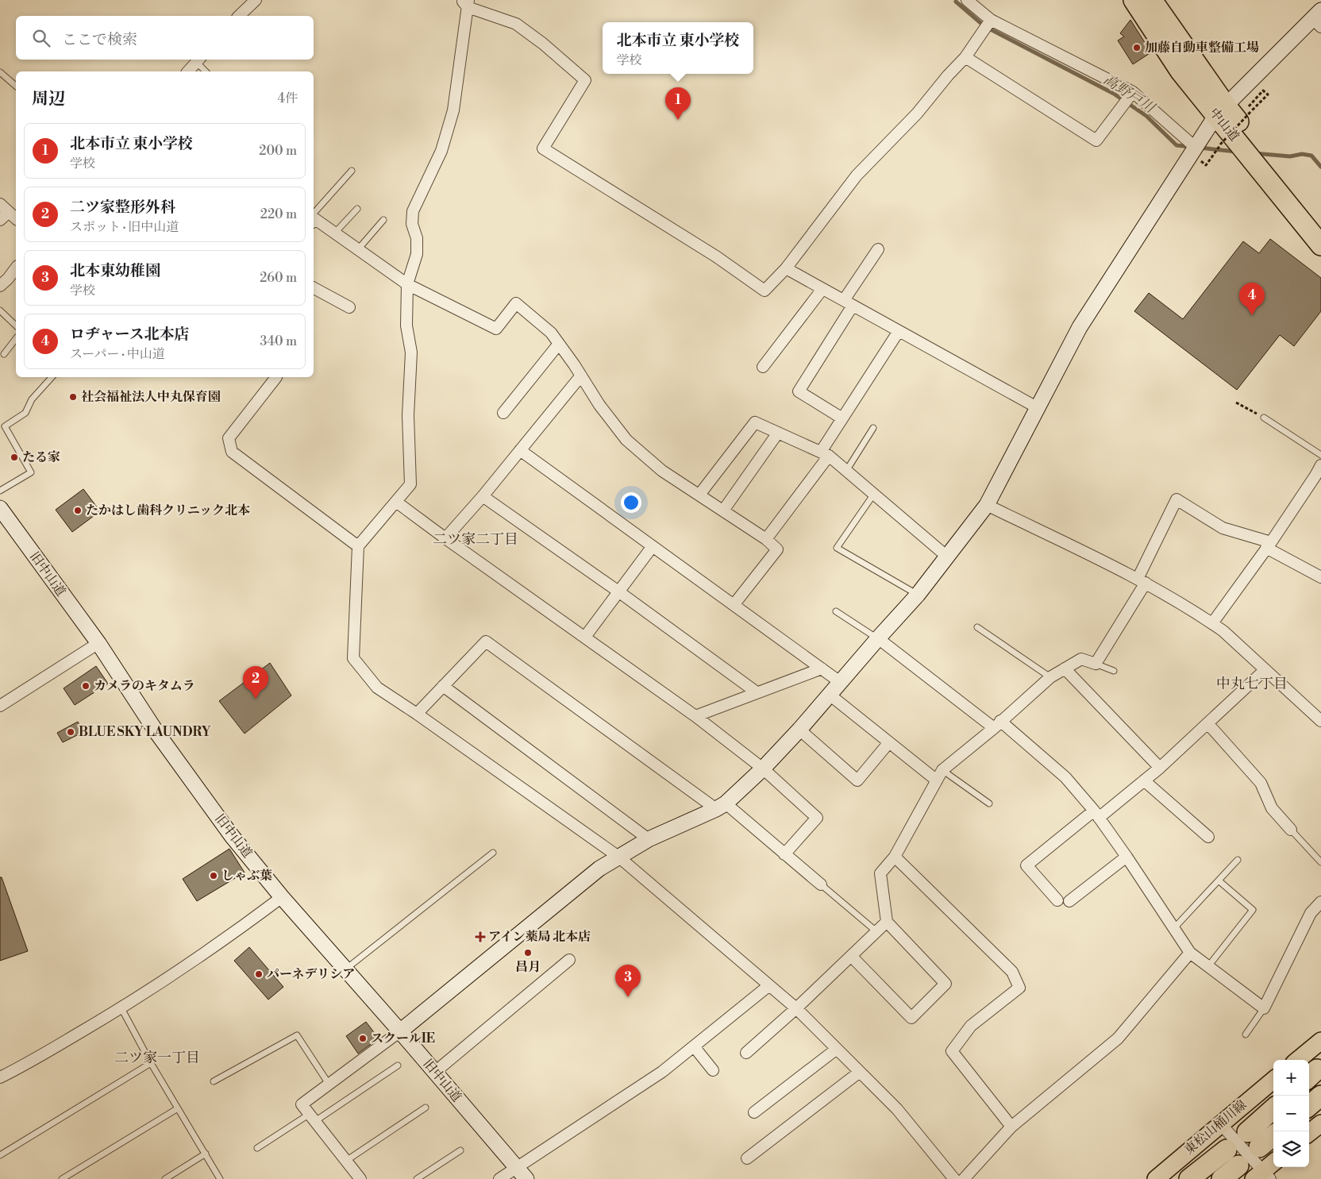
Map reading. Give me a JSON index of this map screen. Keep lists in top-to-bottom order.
{
  "streets": {
    "highway": ["中山道"],
    "main road": ["東松山桶川線"],
    "street": ["旧中山道"]
  },
  "districts": ["二ツ家二丁目", "中丸七丁目", "二ツ家一丁目"],
  "water": ["高野戸川"],
  "places": {
    "other": [
      "加藤自動車整備工場",
      "社会福祉法人中丸保育園",
      "たる家",
      "たかはし歯科クリニック北本",
      "カメラのキタムラ",
      "BLUE SKY LAUNDRY",
      "しゃぶ葉",
      "昌月",
      "パーネデリシア",
      "スクールIE"
    ],
    "health": ["アイン薬局 北本店"]
  },
  "page": {
    "search": "ここで検索",
    "popup": ["北本市立 東小学校", "学校"],
    "heading": ["周辺", "4件"],
    "pins": [
      "1",
      "4",
      "2",
      "3"
    ],
    "list": [
      {
        "mark": "1",
        "name": "北本市立 東小学校",
        "note": "学校",
        "value": "200 m"
      },
      {
        "mark": "2",
        "name": "二ツ家整形外科",
        "note": "スポット · 旧中山道",
        "value": "220 m"
      },
      {
        "mark": "3",
        "name": "北本東幼稚園",
        "note": "学校",
        "value": "260 m"
      },
      {
        "mark": "4",
        "name": "ロヂャース北本店",
        "note": "スーパー · 中山道",
        "value": "340 m"
      }
    ],
    "map_buttons": ["+", "−"]
  }
}
